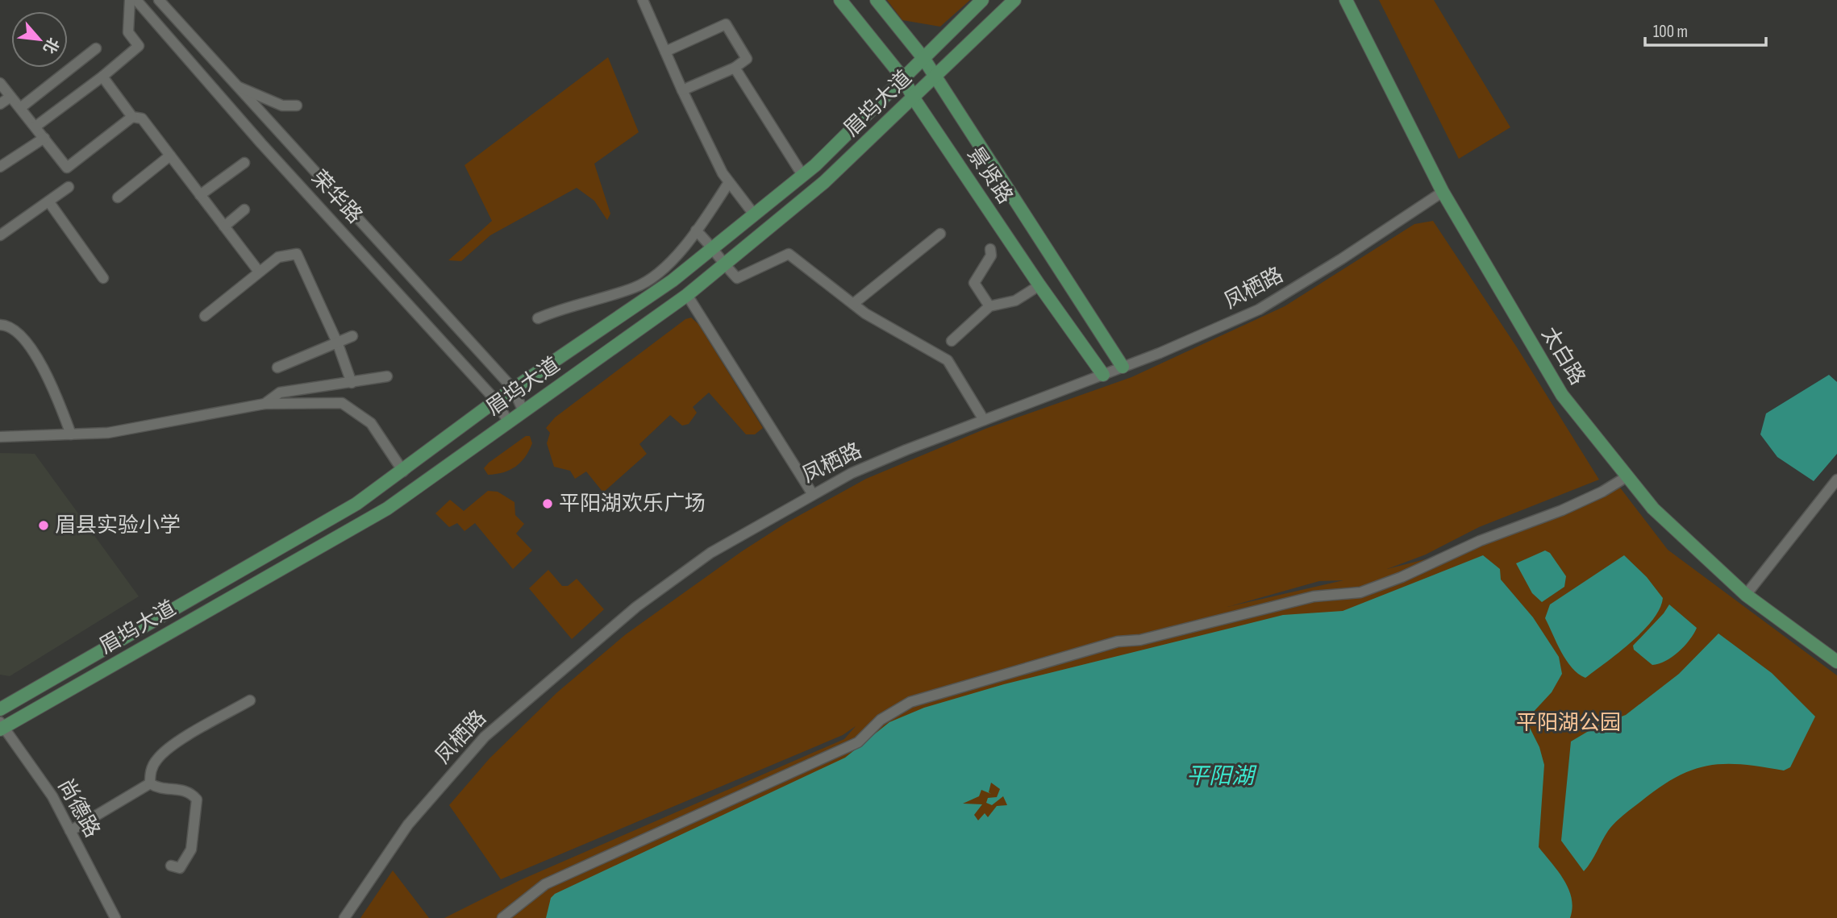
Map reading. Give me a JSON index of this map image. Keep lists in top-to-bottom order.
{
  "streets": {
    "main road": ["眉坞大道", "景贤路", "太白路"],
    "street": ["荣华路", "凤栖路", "尚德路"]
  },
  "crossings": [
    ["眉坞大道", "景贤路"],
    ["眉坞大道", "荣华路"],
    ["眉坞大道", "尚德路"],
    ["景贤路", "凤栖路"],
    ["凤栖路", "太白路"]
  ],
  "water": ["平阳湖"],
  "parks": ["平阳湖公园"],
  "places": ["平阳湖欢乐广场", "眉县实验小学"],
  "scale_bar": "100 m",
  "north": "bottom right"
}
